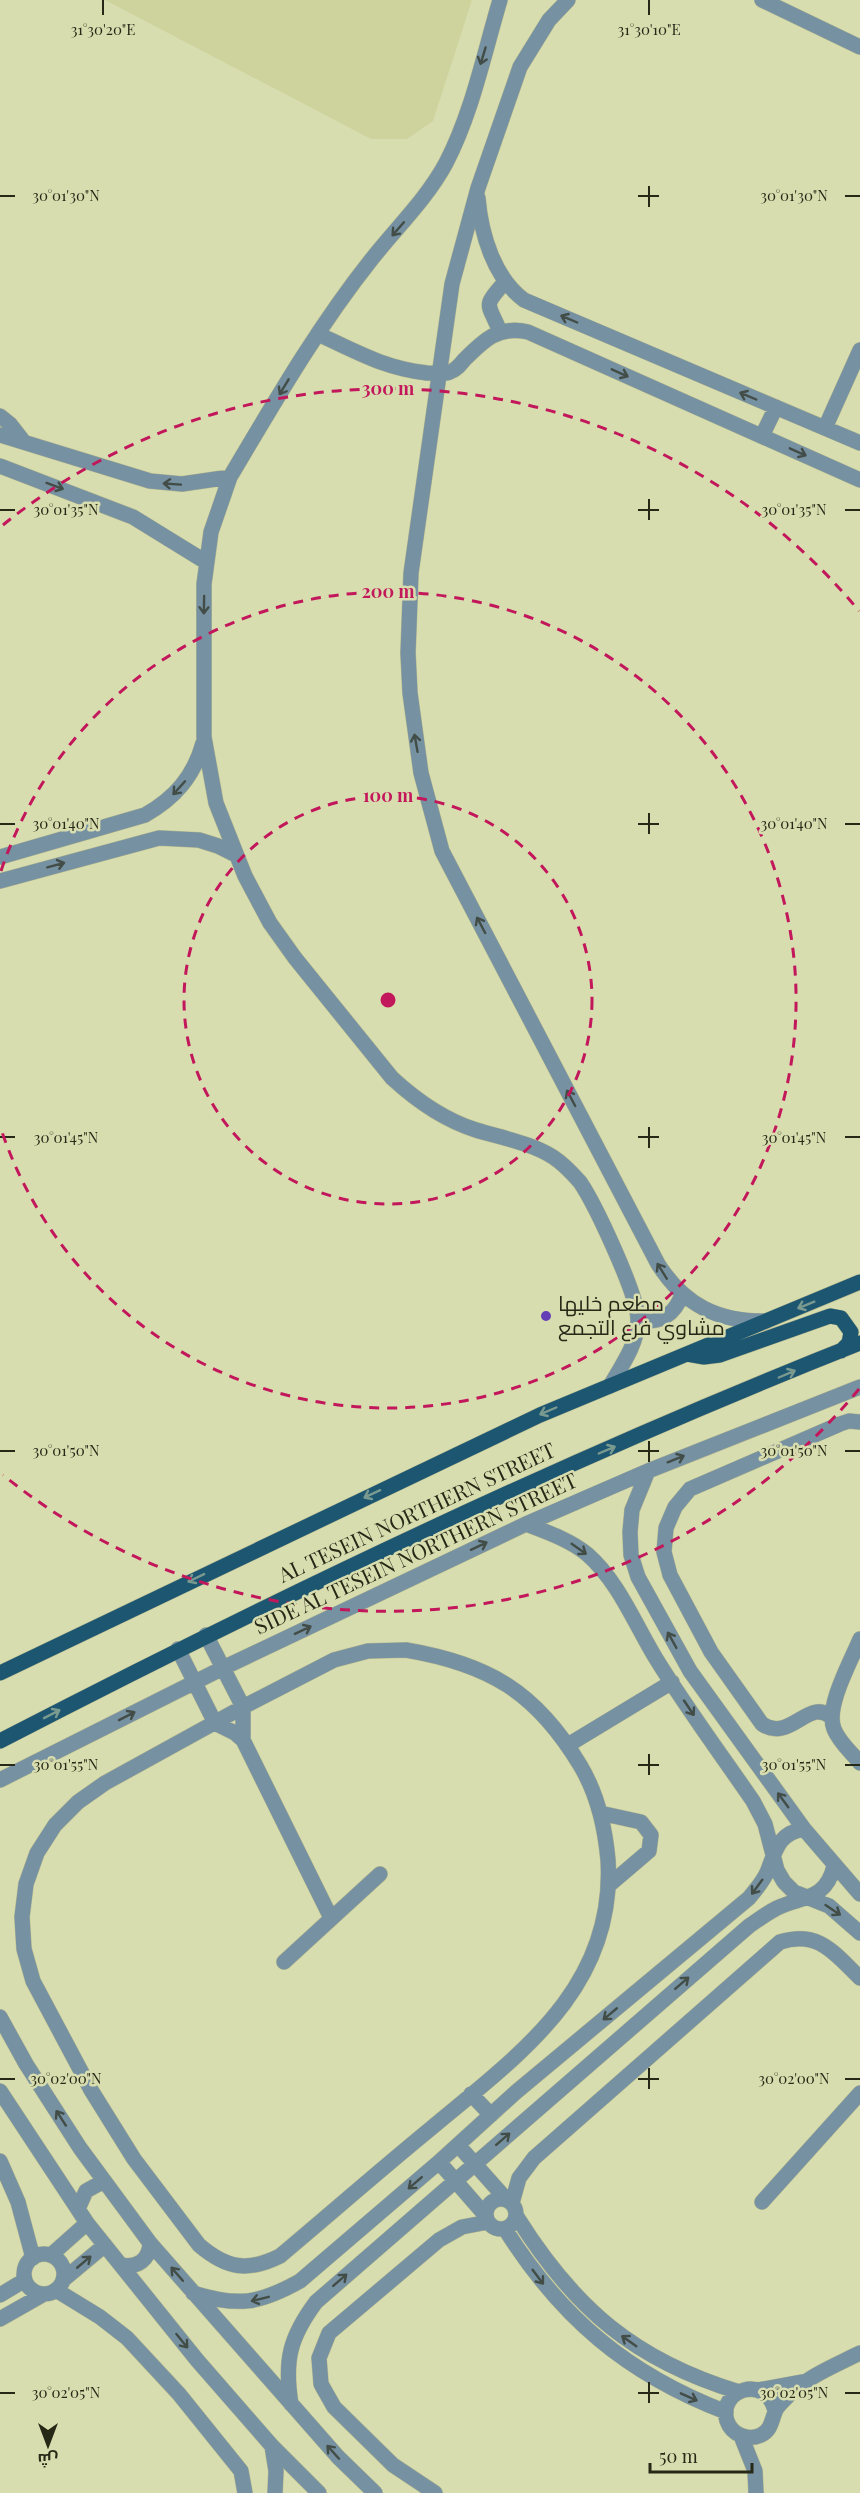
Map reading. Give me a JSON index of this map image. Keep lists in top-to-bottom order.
{
  "streets": {
    "main road": ["AL TESEIN NORTHERN STREET"],
    "street": ["SIDE AL TESEIN NORTHERN STREET"]
  },
  "one_way": ["SIDE AL TESEIN NORTHERN STREET"],
  "places": ["مطعم خليها مشاوي فرع التجمع"],
  "scale_bar": "50 m",
  "north": "bottom",
  "coordinates": [
    "31°30'20\"E",
    "31°30'10\"E",
    "30°01'30\"N",
    "30°01'35\"N",
    "30°01'40\"N",
    "30°01'45\"N",
    "30°01'50\"N",
    "30°01'55\"N",
    "30°02'00\"N",
    "30°02'05\"N"
  ],
  "rings": ["300 m", "200 m", "100 m"]
}
